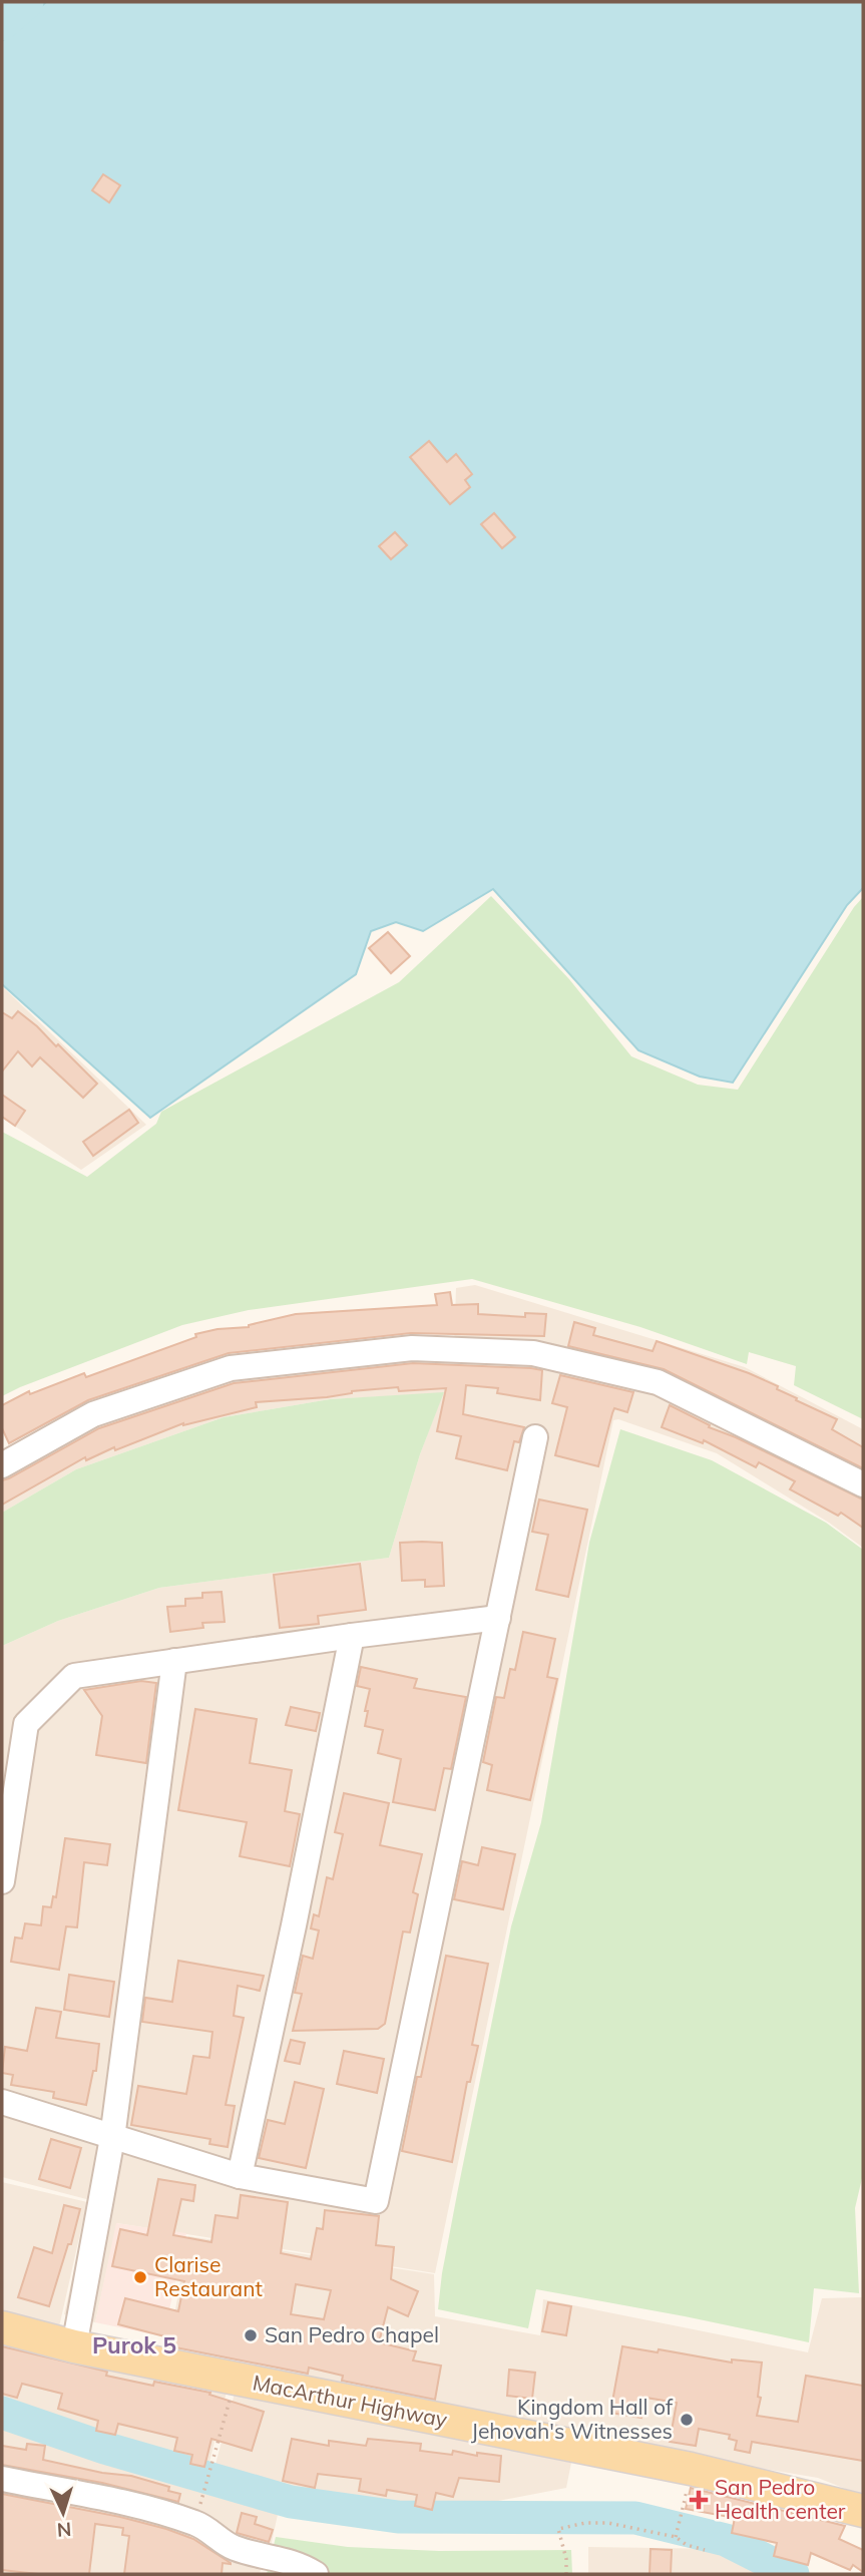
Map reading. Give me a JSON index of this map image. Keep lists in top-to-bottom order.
{
  "streets": {
    "main road": ["MacArthur Highway"]
  },
  "districts": ["Purok 5"],
  "places": {
    "other": ["Clarise Restaurant", "San Pedro Chapel", "Kingdom Hall of Jehovah's Witnesses"],
    "health": ["San Pedro Health center"]
  },
  "north": "bottom"
}
